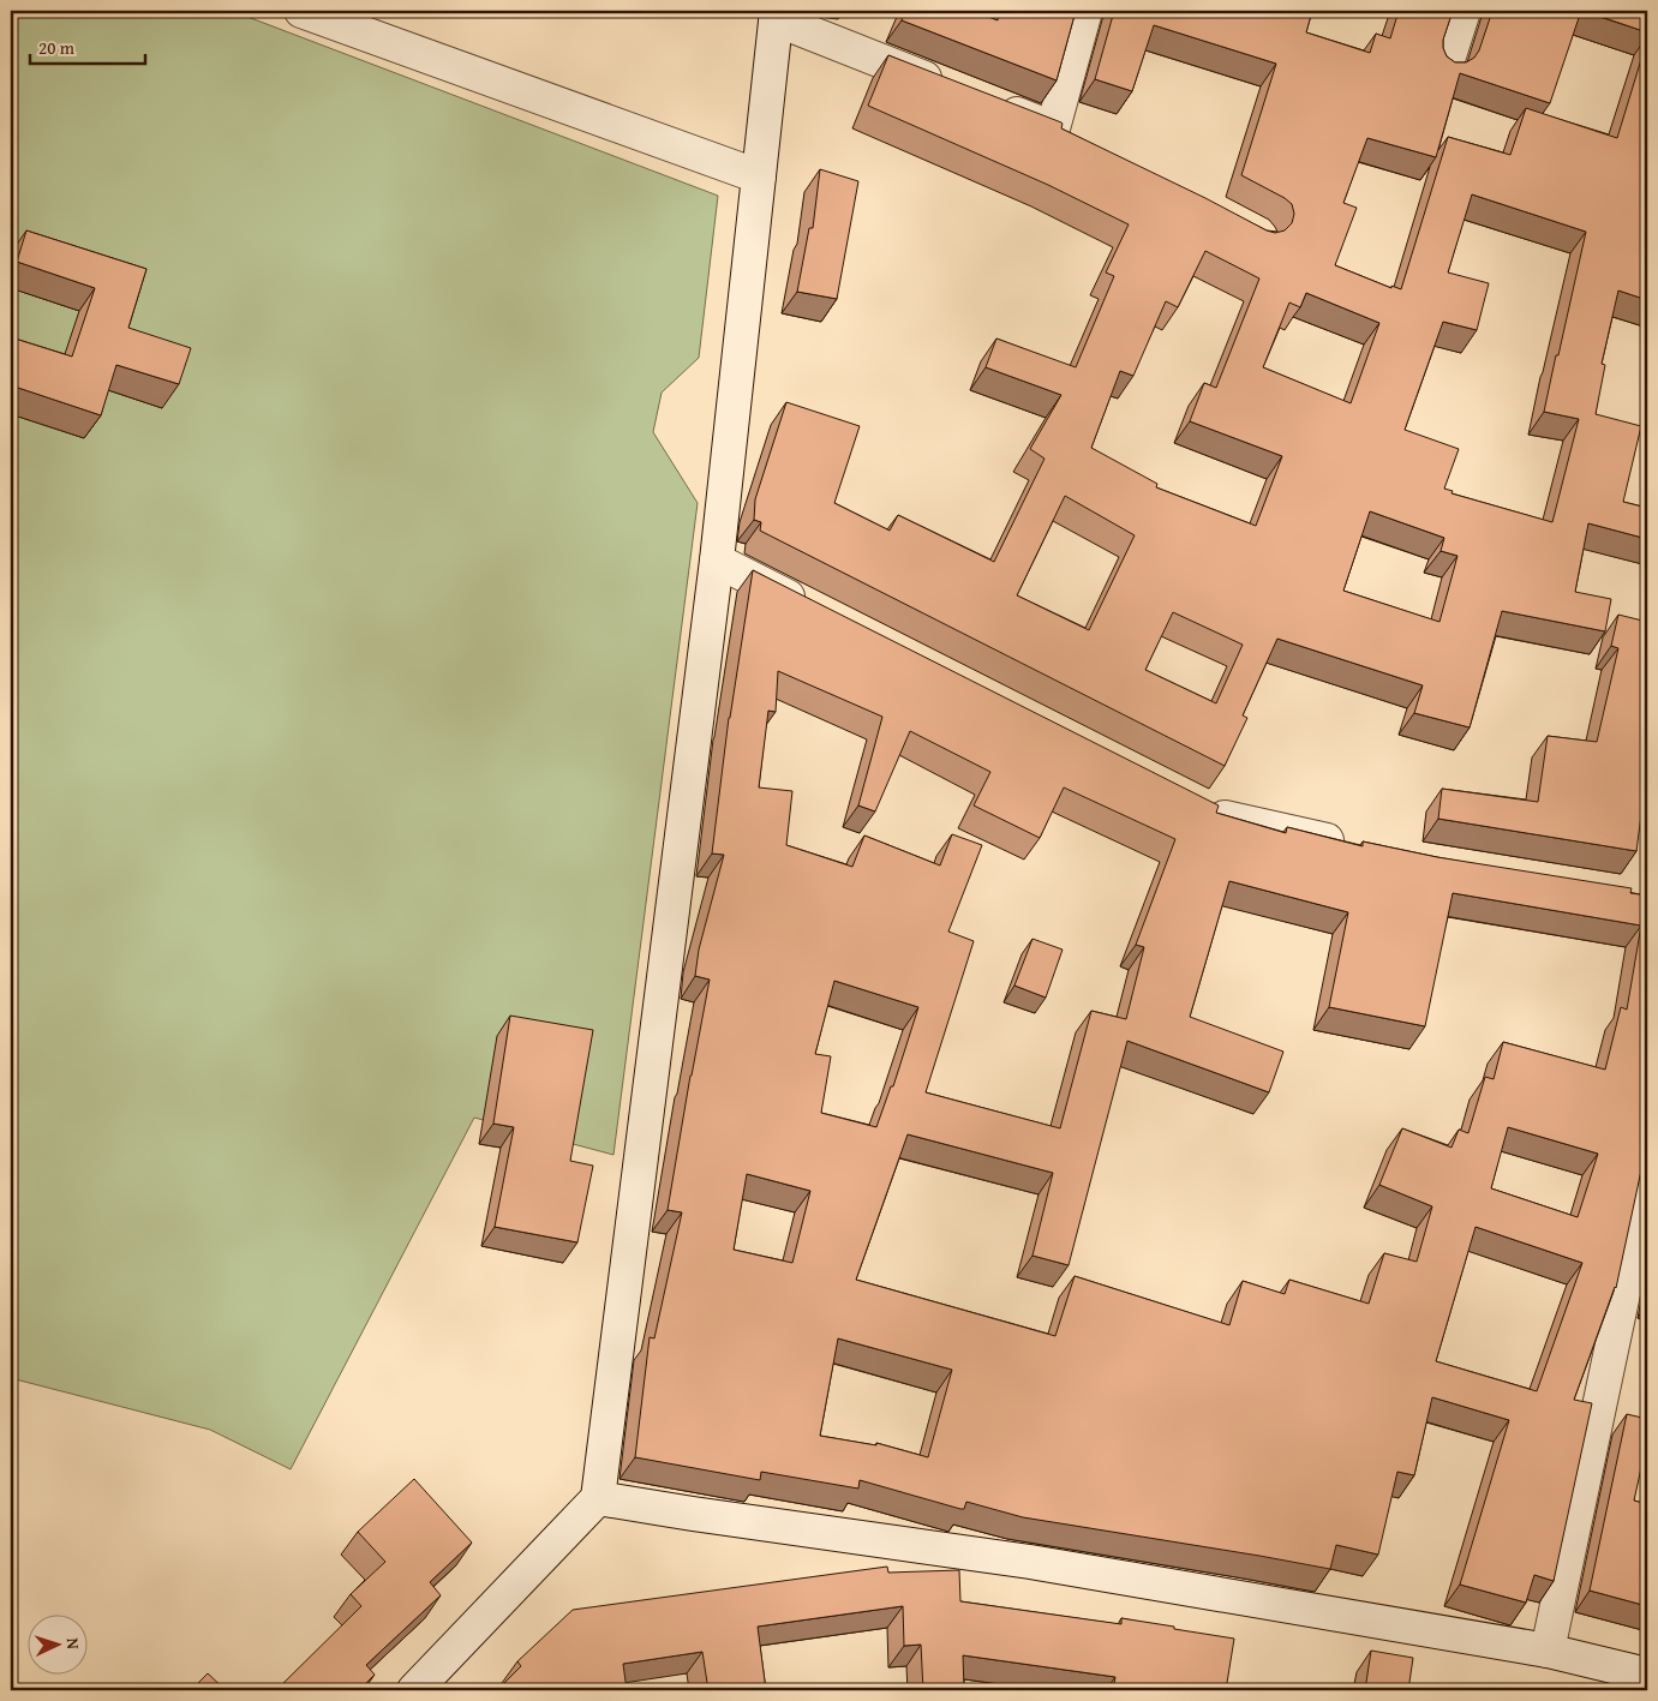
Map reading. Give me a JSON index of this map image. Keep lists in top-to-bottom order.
{
  "scale_bar": "20 m",
  "north": "right"
}
